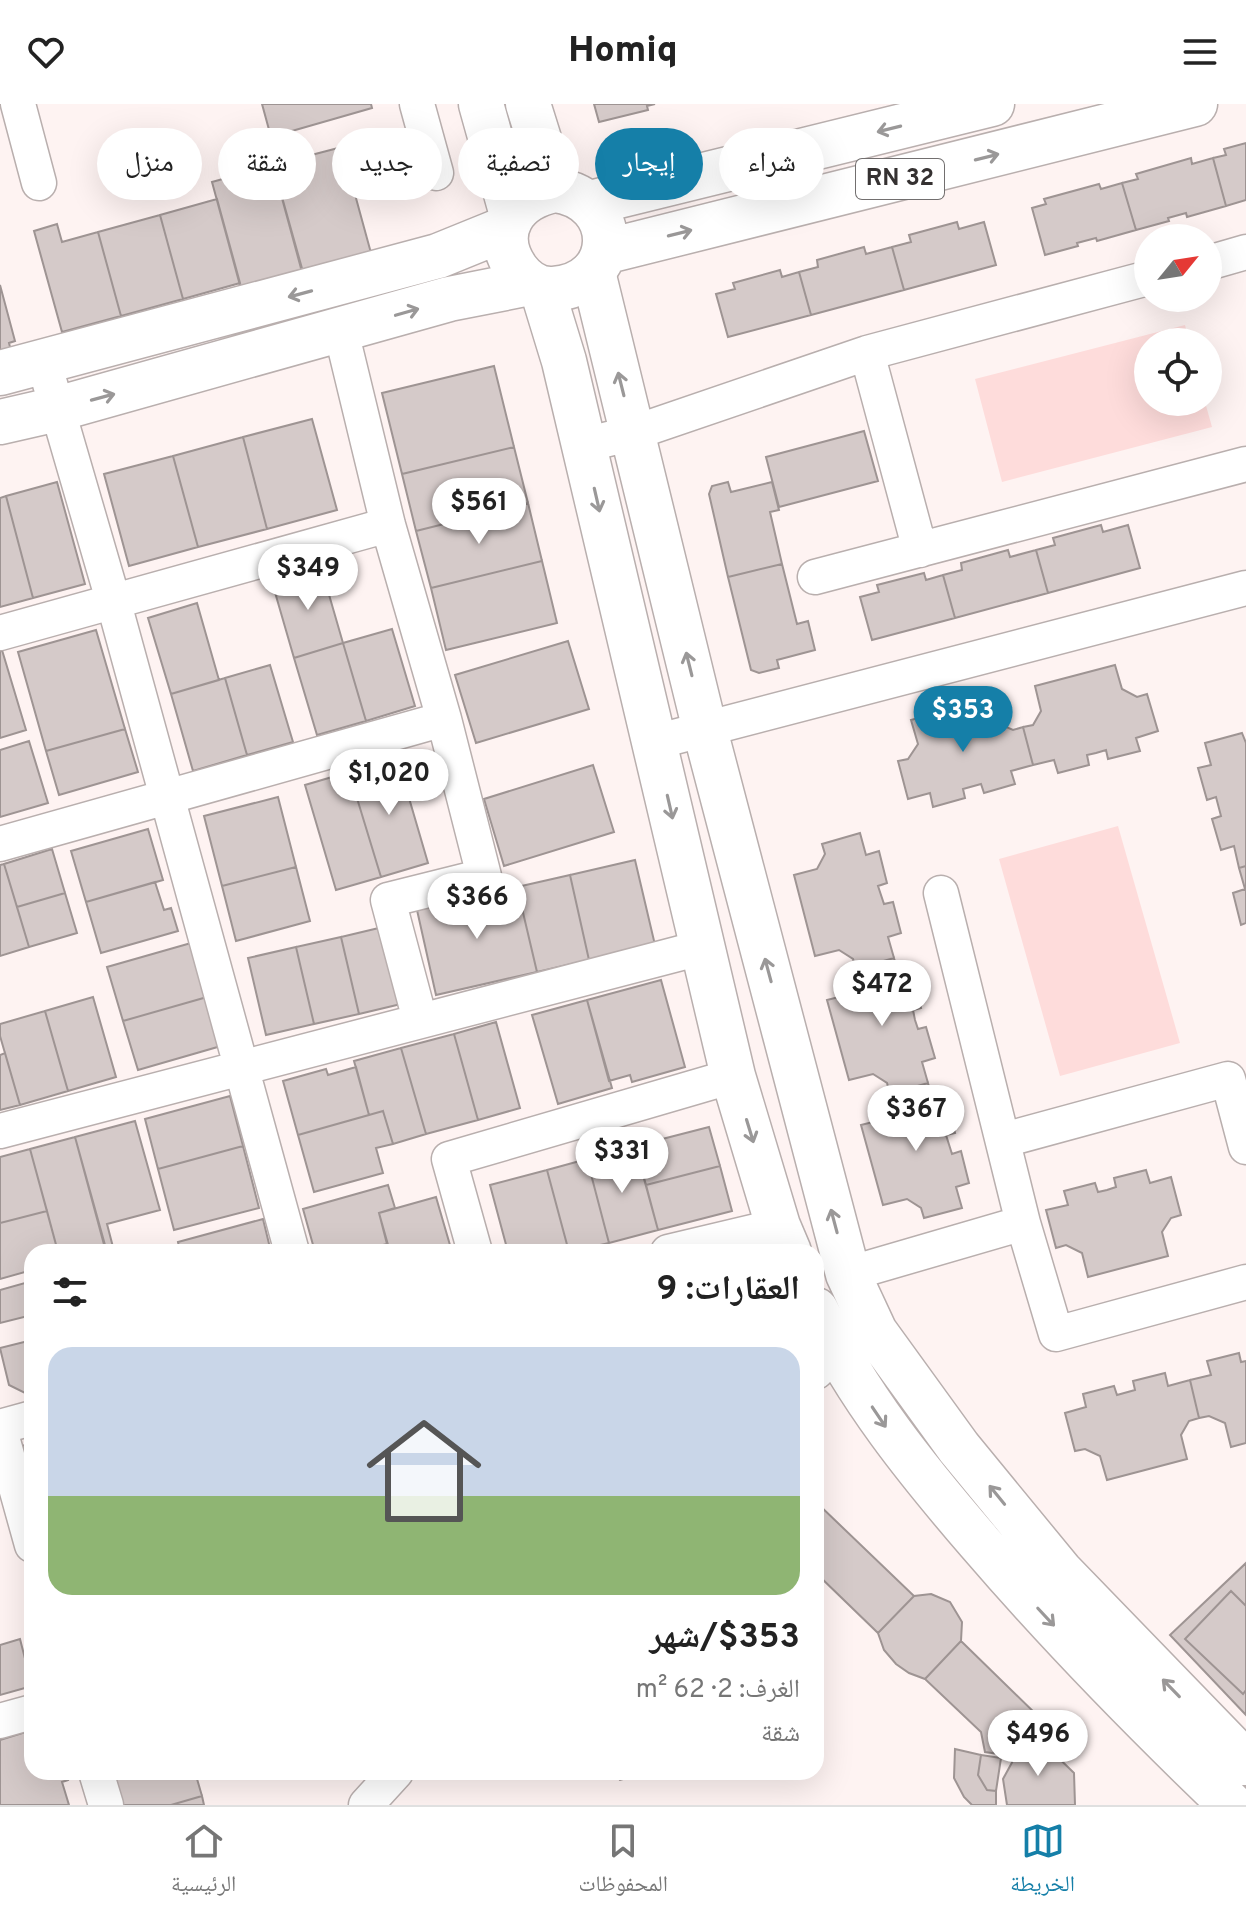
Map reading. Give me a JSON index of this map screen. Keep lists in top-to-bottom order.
{
  "streets": {
    "street": ["RN 32"]
  },
  "north": "top right",
  "page": {
    "header": "Homiq",
    "chip": [
      "شراء",
      "إيجار",
      "تصفية",
      "جديد",
      "شقة",
      "منزل"
    ],
    "price": [
      "$561",
      "$349",
      "$353",
      "$1,020",
      "$366",
      "$472",
      "$367",
      "$331",
      "$496"
    ],
    "heading": "العقارات: 9",
    "list": [
      {
        "name": "$353/شهر",
        "note": "الغرف: 2 · 62 m² · شقة"
      }
    ],
    "tabs": ["الخريطة", "المحفوظات", "الرئيسية"]
  }
}
